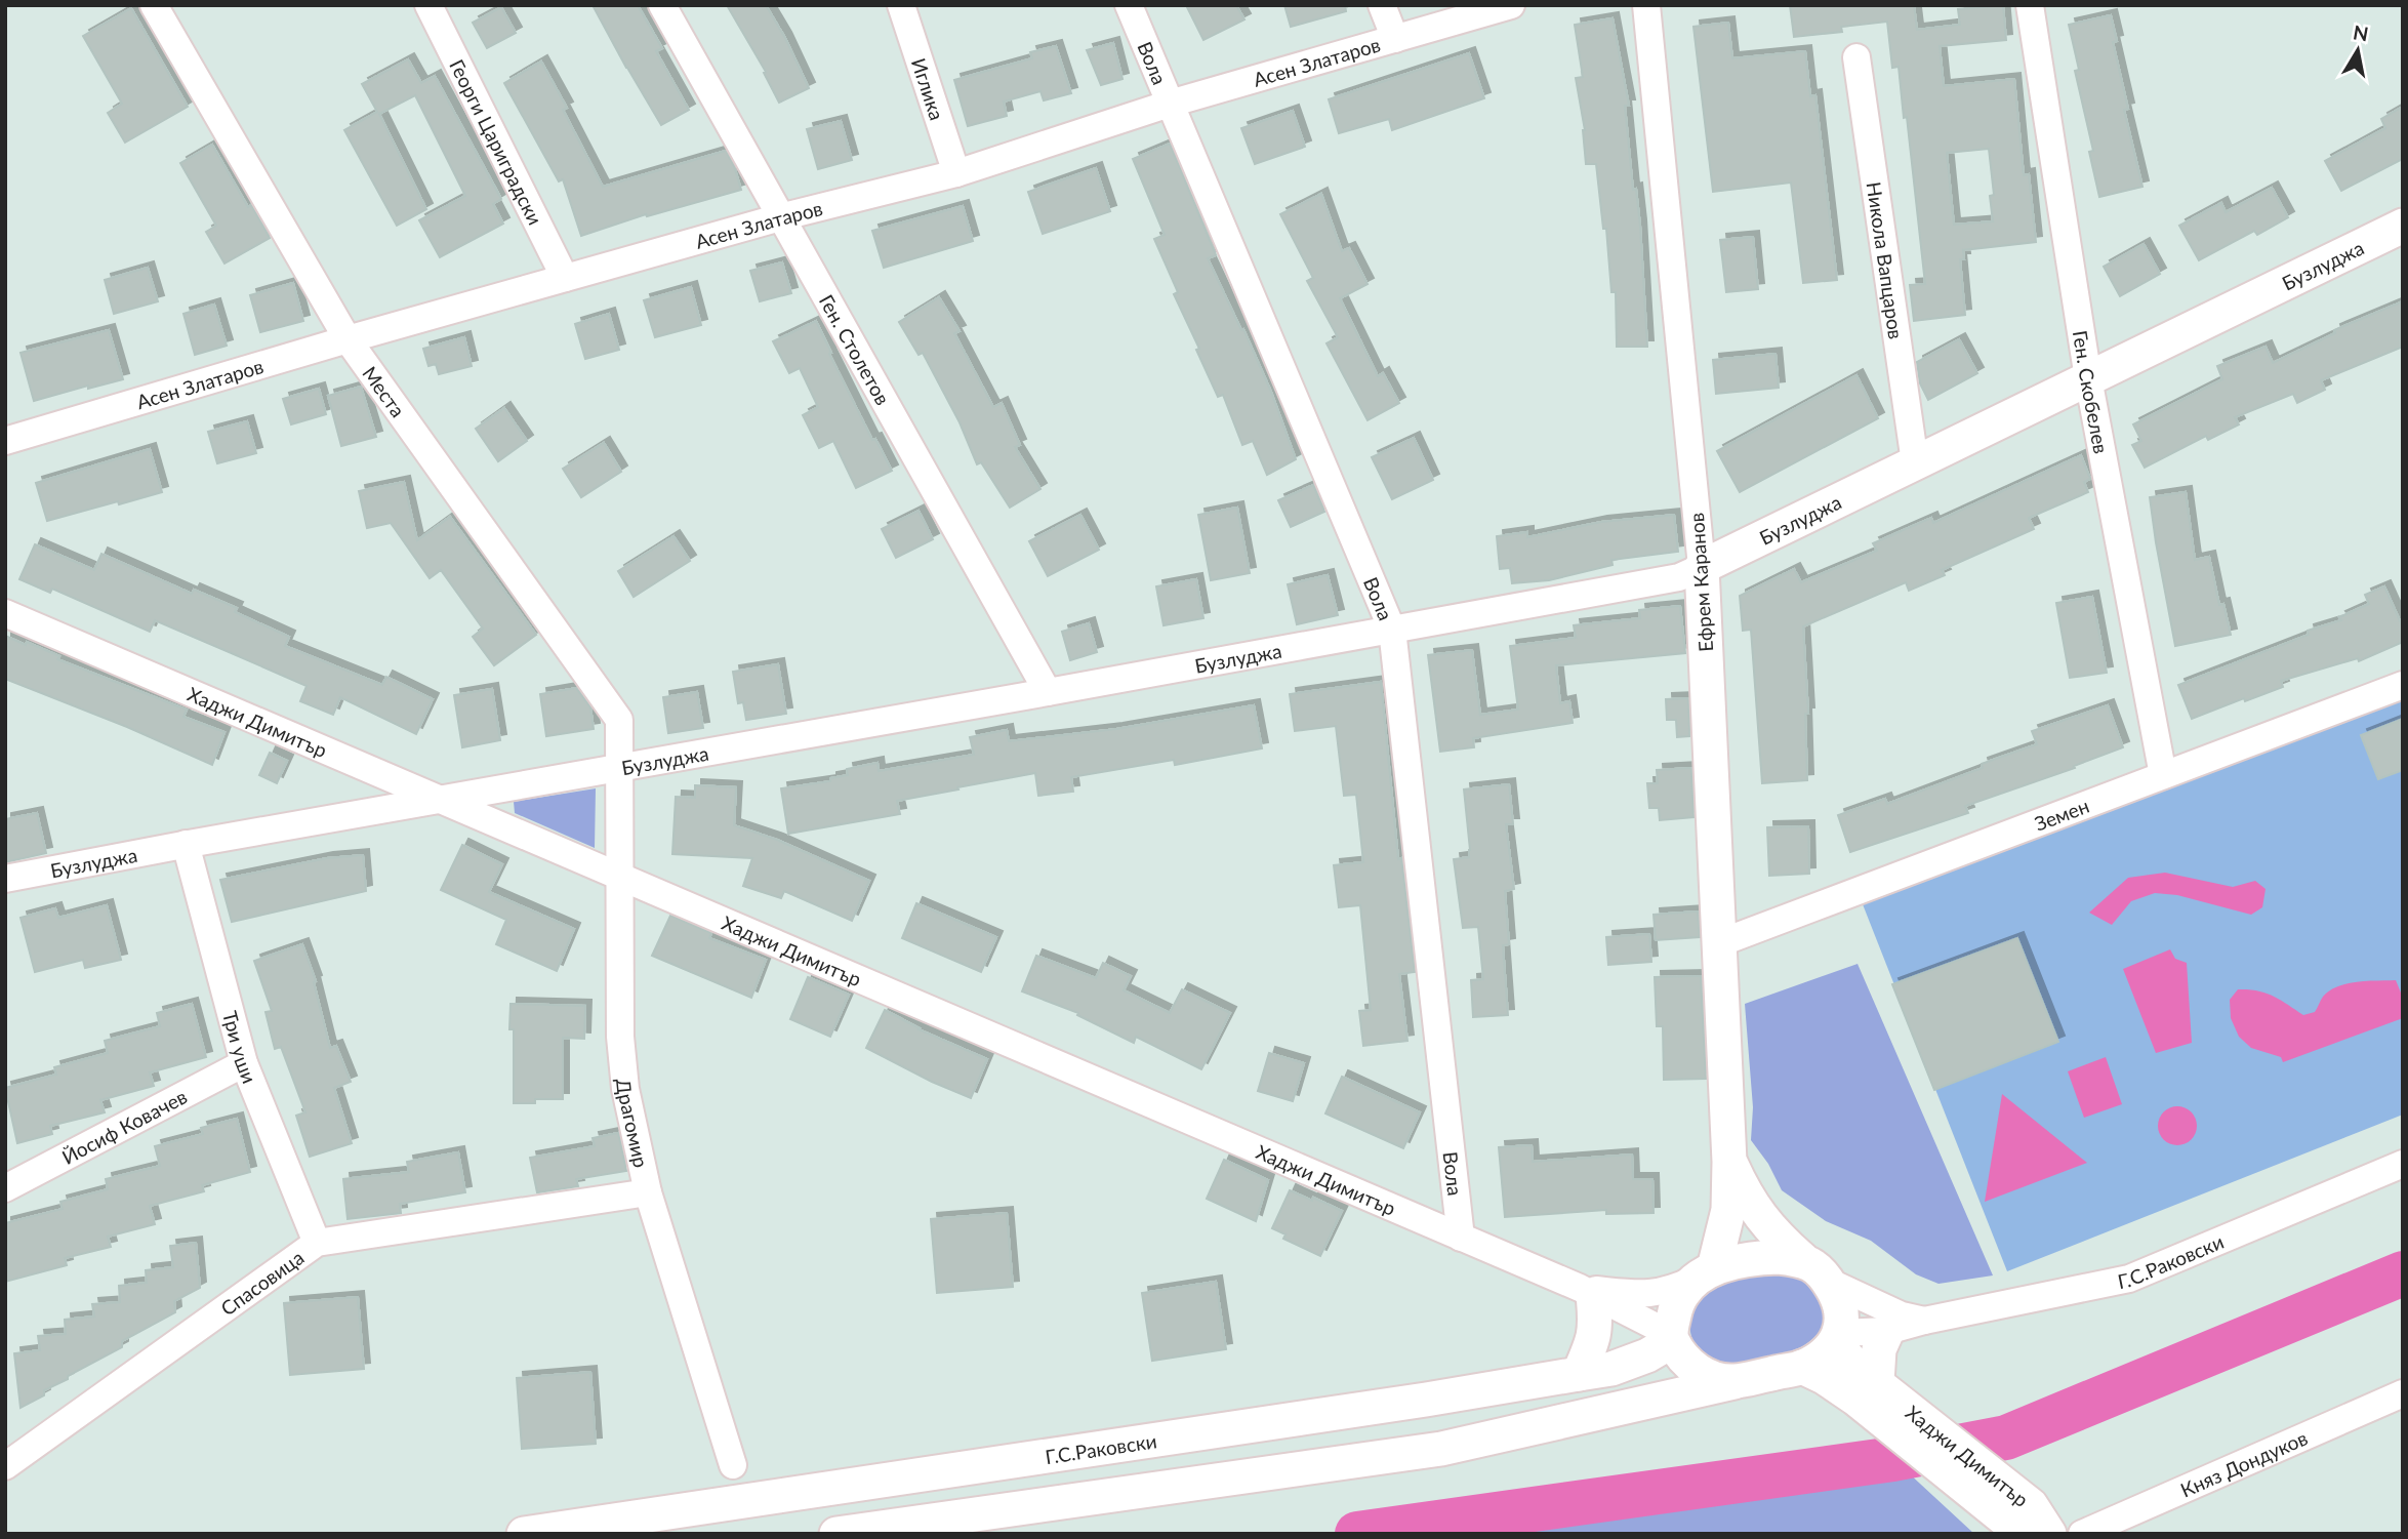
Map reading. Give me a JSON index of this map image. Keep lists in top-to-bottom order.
{
  "streets": {
    "street": [
      "Асен Златаров",
      "Вола",
      "Иглика",
      "Георги Цариградски",
      "Никола Вапцаров",
      "Бузлуджа",
      "Ген. Столетов",
      "Ген. Скобелев",
      "Места",
      "Ефрем Каранов",
      "Хаджи Димитър",
      "Земен",
      "Три уши",
      "Драгомир",
      "Йосиф Ковачев",
      "Г.С.Раковски",
      "Спасовица",
      "Княз Дондуков"
    ]
  },
  "crossings": [
    ["Асен Златаров", "Вола"],
    ["Асен Златаров", "Иглика"],
    ["Асен Златаров", "Георги Цариградски"],
    ["Асен Златаров", "Ген. Столетов"],
    ["Асен Златаров", "Места"],
    ["Вола", "Бузлуджа"],
    ["Вола", "Хаджи Димитър"],
    ["Никола Вапцаров", "Бузлуджа"],
    ["Бузлуджа", "Ген. Столетов"],
    ["Бузлуджа", "Ген. Скобелев"],
    ["Бузлуджа", "Места"],
    ["Бузлуджа", "Ефрем Каранов"],
    ["Бузлуджа", "Хаджи Димитър"],
    ["Бузлуджа", "Три уши"],
    ["Бузлуджа", "Драгомир"],
    ["Ген. Скобелев", "Земен"],
    ["Места", "Драгомир"],
    ["Ефрем Каранов", "Земен"],
    ["Хаджи Димитър", "Драгомир"],
    ["Три уши", "Йосиф Ковачев"],
    ["Три уши", "Спасовица"],
    ["Драгомир", "Спасовица"]
  ],
  "north": "top"
}
